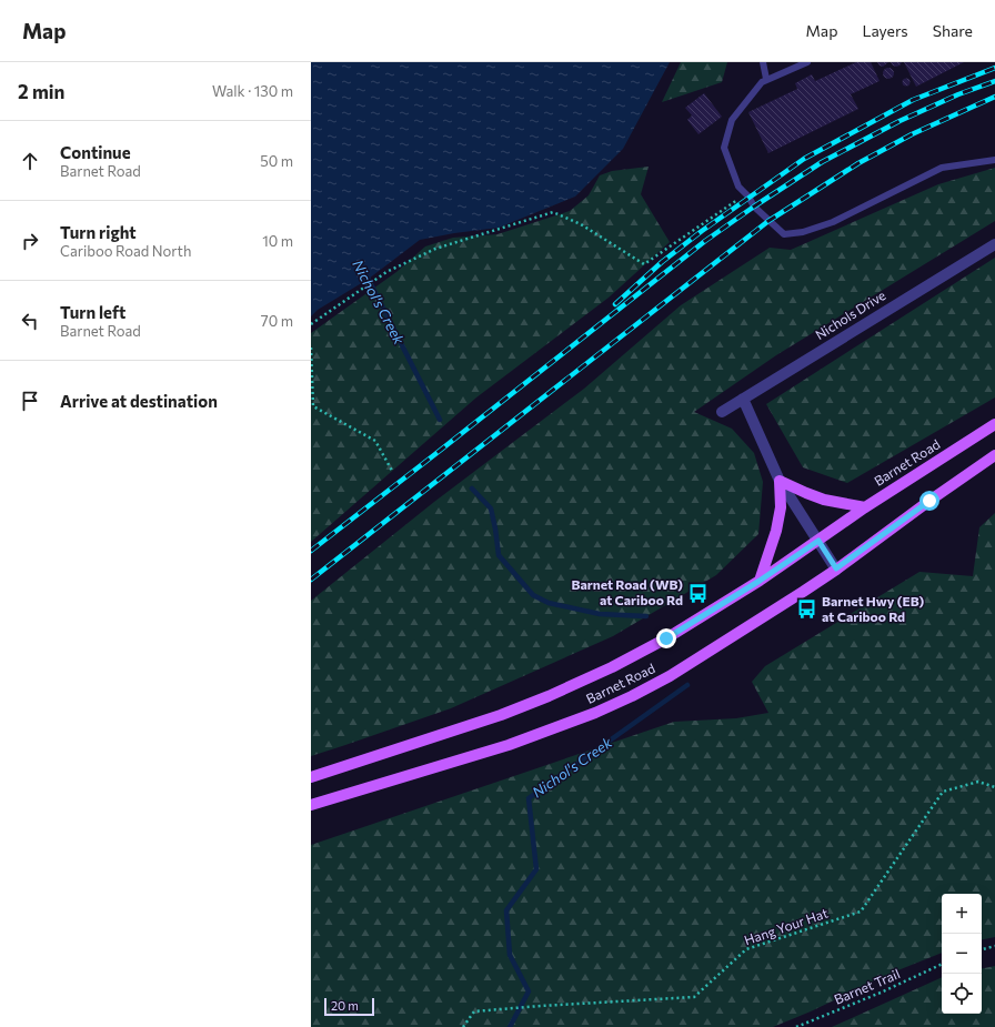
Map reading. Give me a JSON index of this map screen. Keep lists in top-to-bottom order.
{
  "streets": {
    "main road": ["Barnet Road"],
    "street": ["Nichols Drive"],
    "path": ["Hang Your Hat", "Barnet Trail"]
  },
  "water": ["Nichol's Creek"],
  "places": {
    "bus stop": ["Barnet Road (WB) at Cariboo Rd", "Barnet Hwy (EB) at Cariboo Rd"]
  },
  "scale_bar": "20 m",
  "page": {
    "header": "Map",
    "nav": ["Map", "Layers", "Share"],
    "heading": ["2 min", "Walk · 130 m"],
    "list": [
      ["Continue", "Barnet Road", "50 m"],
      ["Turn right", "Cariboo Road North", "10 m"],
      ["Turn left", "Barnet Road", "70 m"],
      "Arrive at destination"
    ],
    "map_buttons": ["+", "−"],
    "scale": "20 m"
  }
}
